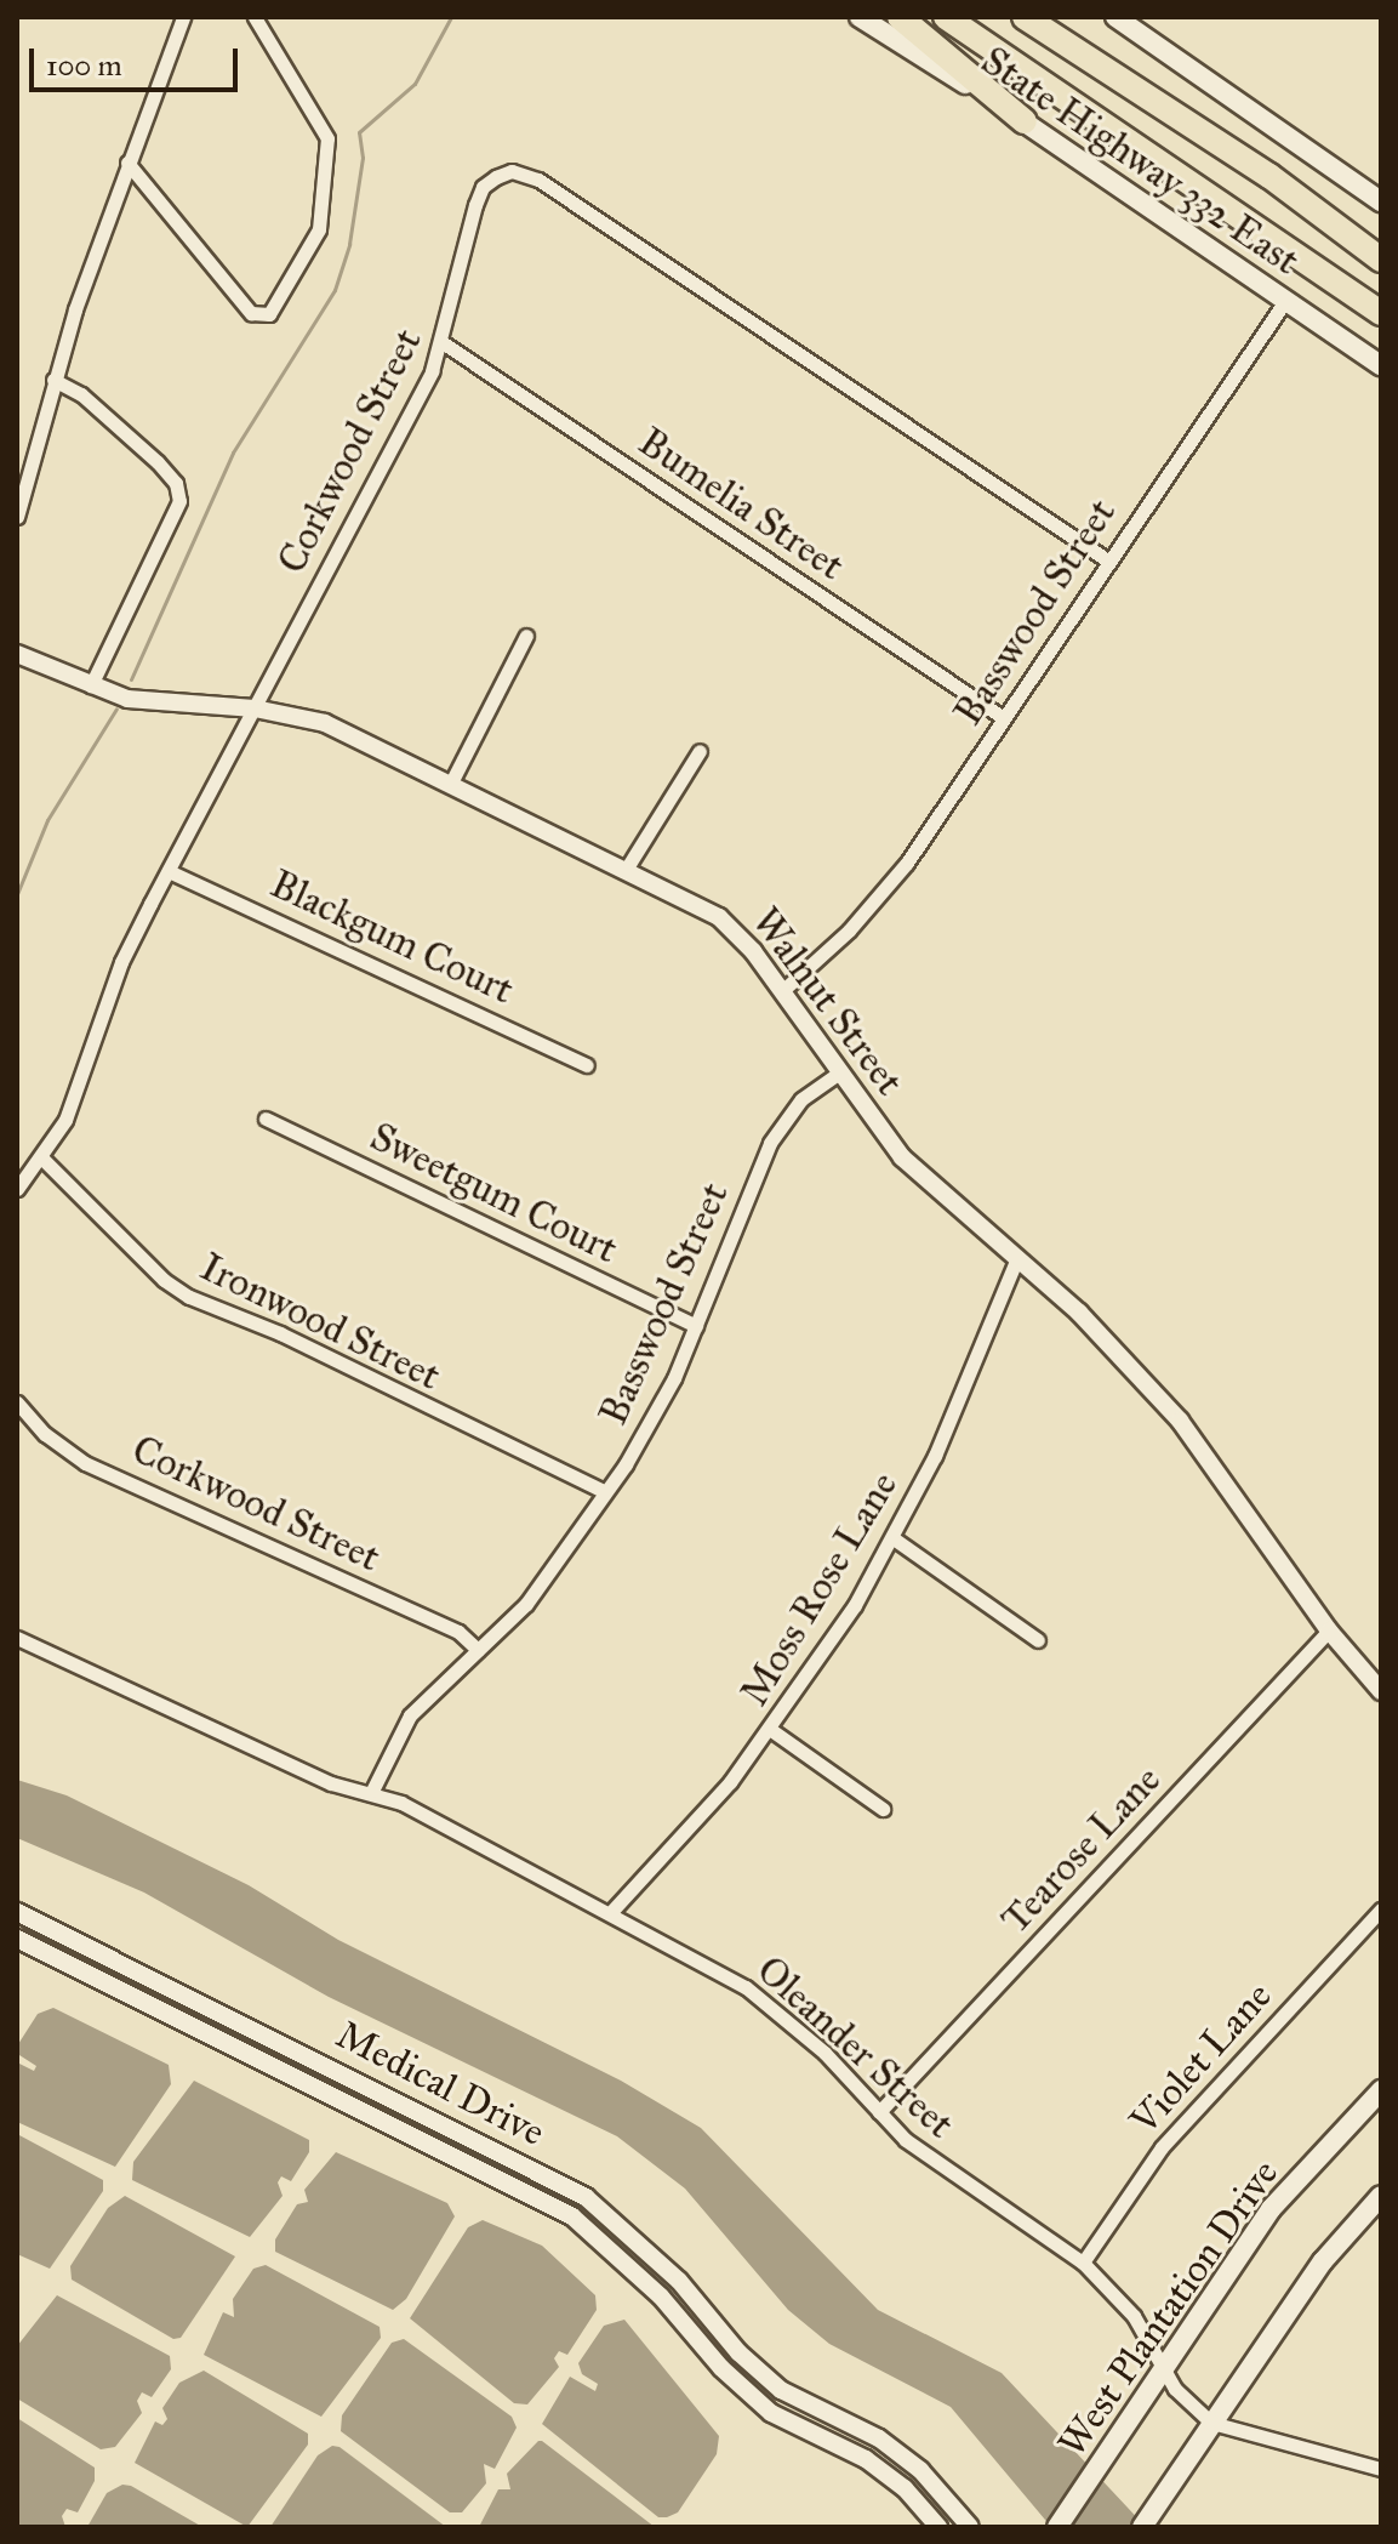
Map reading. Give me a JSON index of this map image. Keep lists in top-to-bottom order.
{
  "streets": {
    "main road": ["State Highway 332 East", "West Plantation Drive"],
    "street": [
      "Corkwood Street",
      "Bumelia Street",
      "Basswood Street",
      "Blackgum Court",
      "Walnut Street",
      "Sweetgum Court",
      "Ironwood Street",
      "Moss Rose Lane",
      "Tearose Lane",
      "Oleander Street",
      "Violet Lane",
      "Medical Drive"
    ]
  },
  "crossings": [
    ["State Highway 332 East", "Basswood Street"],
    ["Corkwood Street", "Bumelia Street"],
    ["Corkwood Street", "Basswood Street"],
    ["Corkwood Street", "Blackgum Court"],
    ["Corkwood Street", "Walnut Street"],
    ["Corkwood Street", "Ironwood Street"],
    ["Bumelia Street", "Basswood Street"],
    ["Basswood Street", "Walnut Street"],
    ["Basswood Street", "Sweetgum Court"],
    ["Basswood Street", "Ironwood Street"],
    ["Basswood Street", "Oleander Street"],
    ["Walnut Street", "Moss Rose Lane"],
    ["Walnut Street", "Tearose Lane"],
    ["Moss Rose Lane", "Oleander Street"],
    ["Tearose Lane", "Oleander Street"],
    ["Oleander Street", "Violet Lane"],
    ["Oleander Street", "West Plantation Drive"]
  ],
  "scale_bar": "100 m"
}
